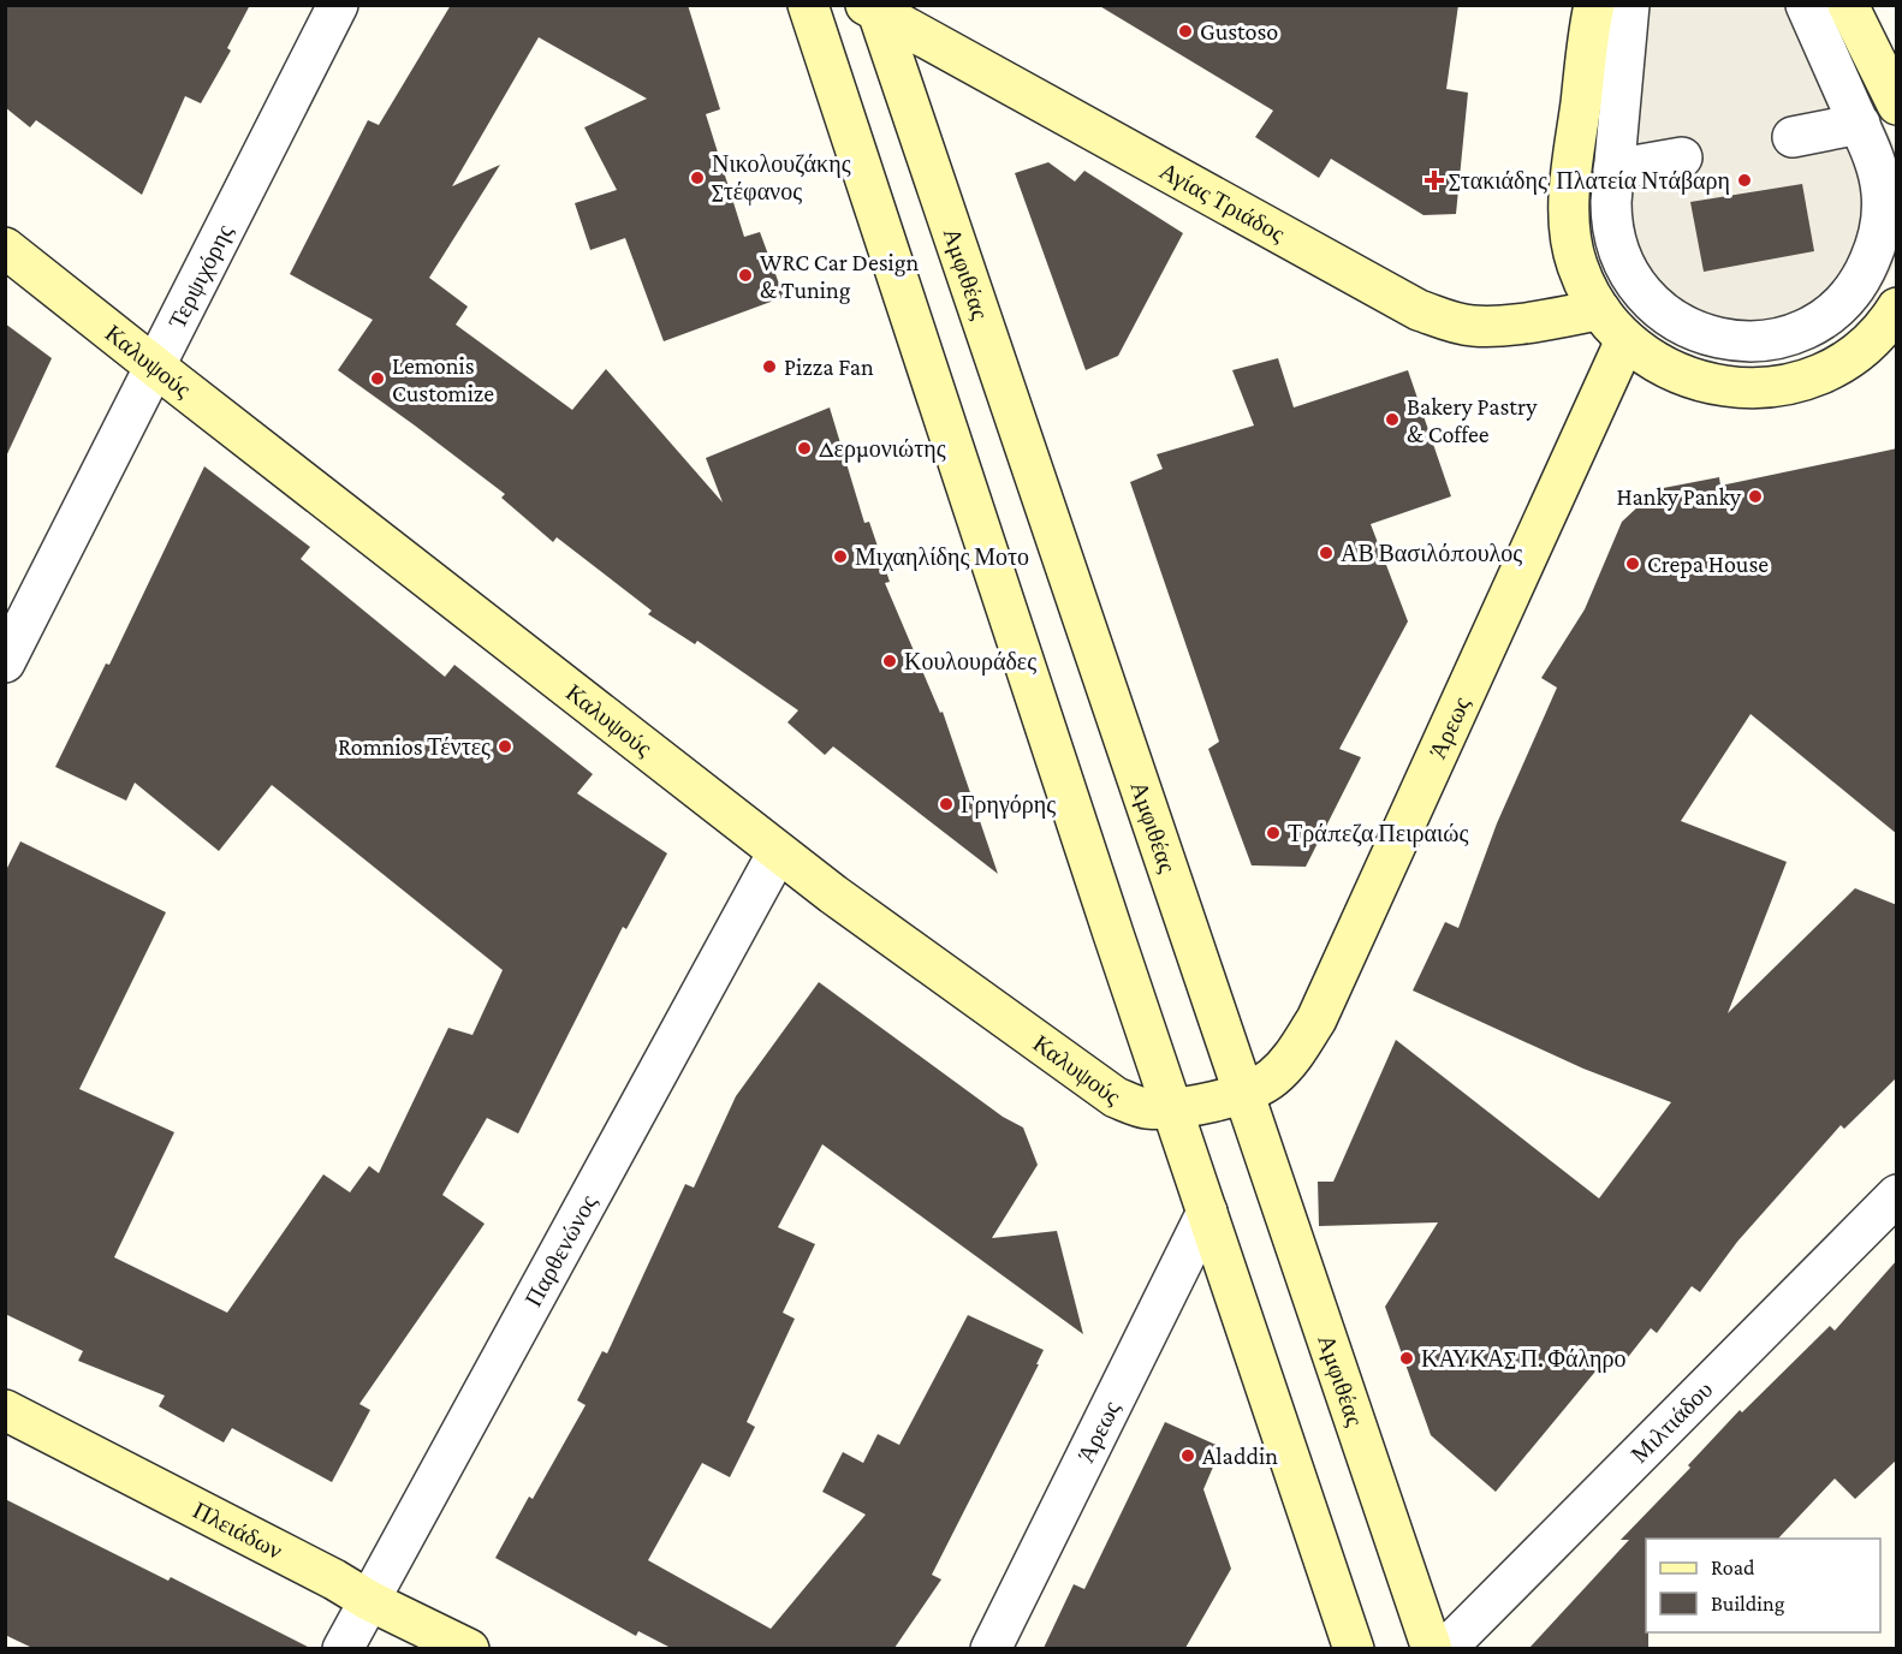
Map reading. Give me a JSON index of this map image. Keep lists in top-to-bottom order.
{
  "streets": {
    "street": [
      "Αγίας Τριάδος",
      "Αμφιθέας",
      "Τερψιχόρης",
      "Καλυψούς",
      "Άρεως",
      "Παρθενώνος",
      "Μιλτιάδου",
      "Πλειάδων"
    ]
  },
  "crossings": [
    ["Αγίας Τριάδος", "Αμφιθέας"],
    ["Αμφιθέας", "Καλυψούς"],
    ["Αμφιθέας", "Άρεως"],
    ["Τερψιχόρης", "Καλυψούς"],
    ["Καλυψούς", "Άρεως"],
    ["Καλυψούς", "Παρθενώνος"],
    ["Παρθενώνος", "Πλειάδων"]
  ],
  "places": {
    "other": [
      "Gustoso",
      "Νικολουζάκης Στέφανος",
      "Πλατεία Ντάβαρη",
      "WRC Car Design & Tuning",
      "Pizza Fan",
      "Lemonis Customize",
      "Bakery Pastry & Coffee",
      "Δερμονιώτης",
      "Hanky Panky",
      "ΑΒ Βασιλόπουλος",
      "Μιχαηλίδης Μοτο",
      "Crepa House",
      "Κουλουράδες",
      "Romnios Τέντες",
      "Γρηγόρης",
      "Τράπεζα Πειραιώς",
      "ΚΑΥΚΑΣ Π. Φάληρο",
      "Aladdin"
    ],
    "health": ["Στακιάδης"]
  },
  "legend": ["Road", "Building"]
}
